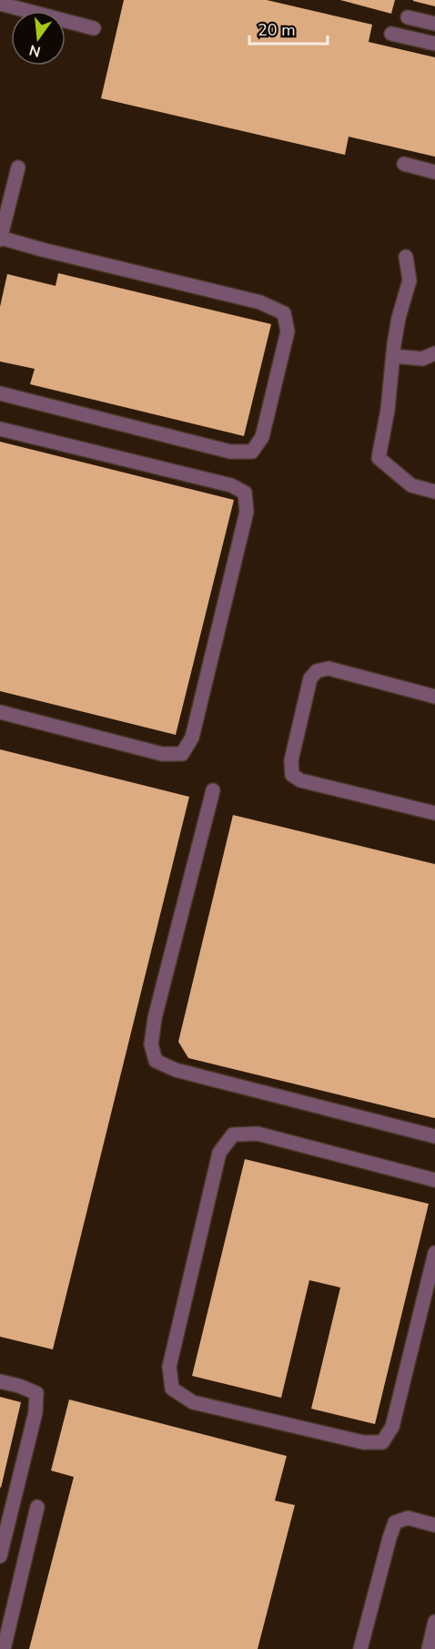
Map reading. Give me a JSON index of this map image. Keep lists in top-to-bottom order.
{
  "scale_bar": "20 m",
  "north": "bottom"
}
